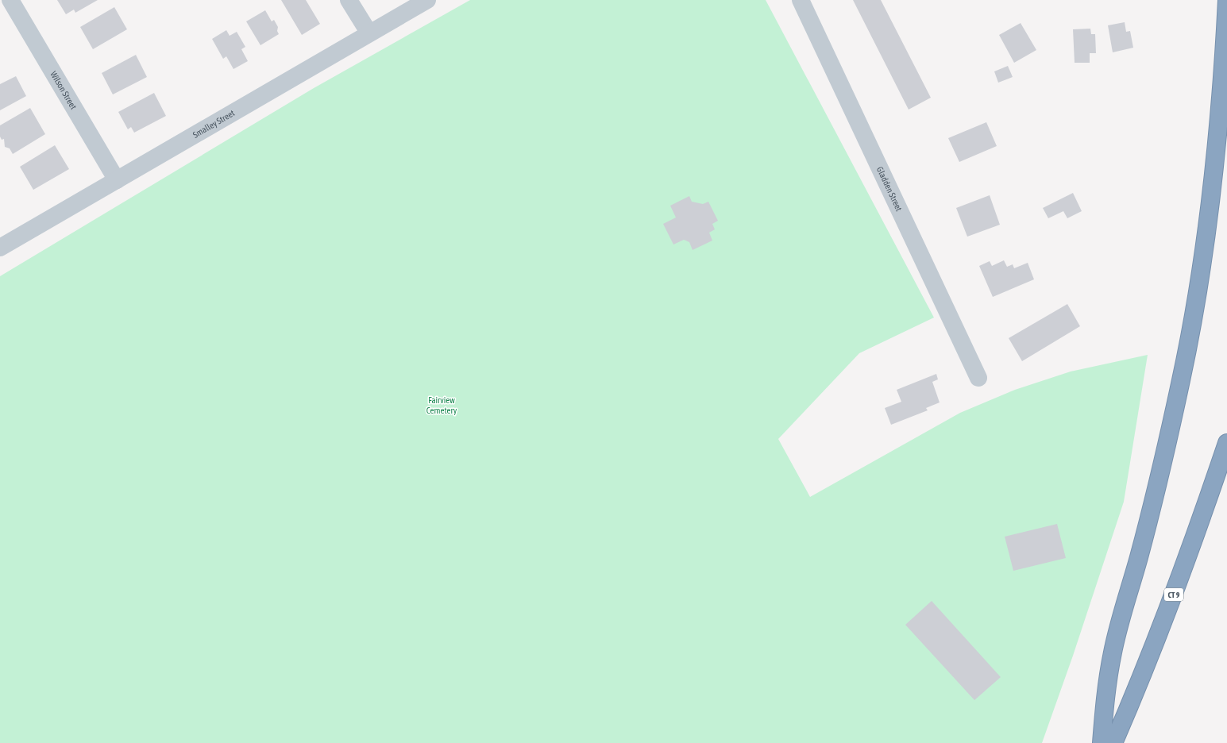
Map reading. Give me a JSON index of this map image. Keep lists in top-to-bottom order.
{
  "streets": {
    "highway": ["CT 9"],
    "street": ["Wilson Street", "Smalley Street", "Gladden Street"]
  },
  "crossings": [
    ["Wilson Street", "Smalley Street"]
  ],
  "parks": ["Fairview Cemetery"]
}
